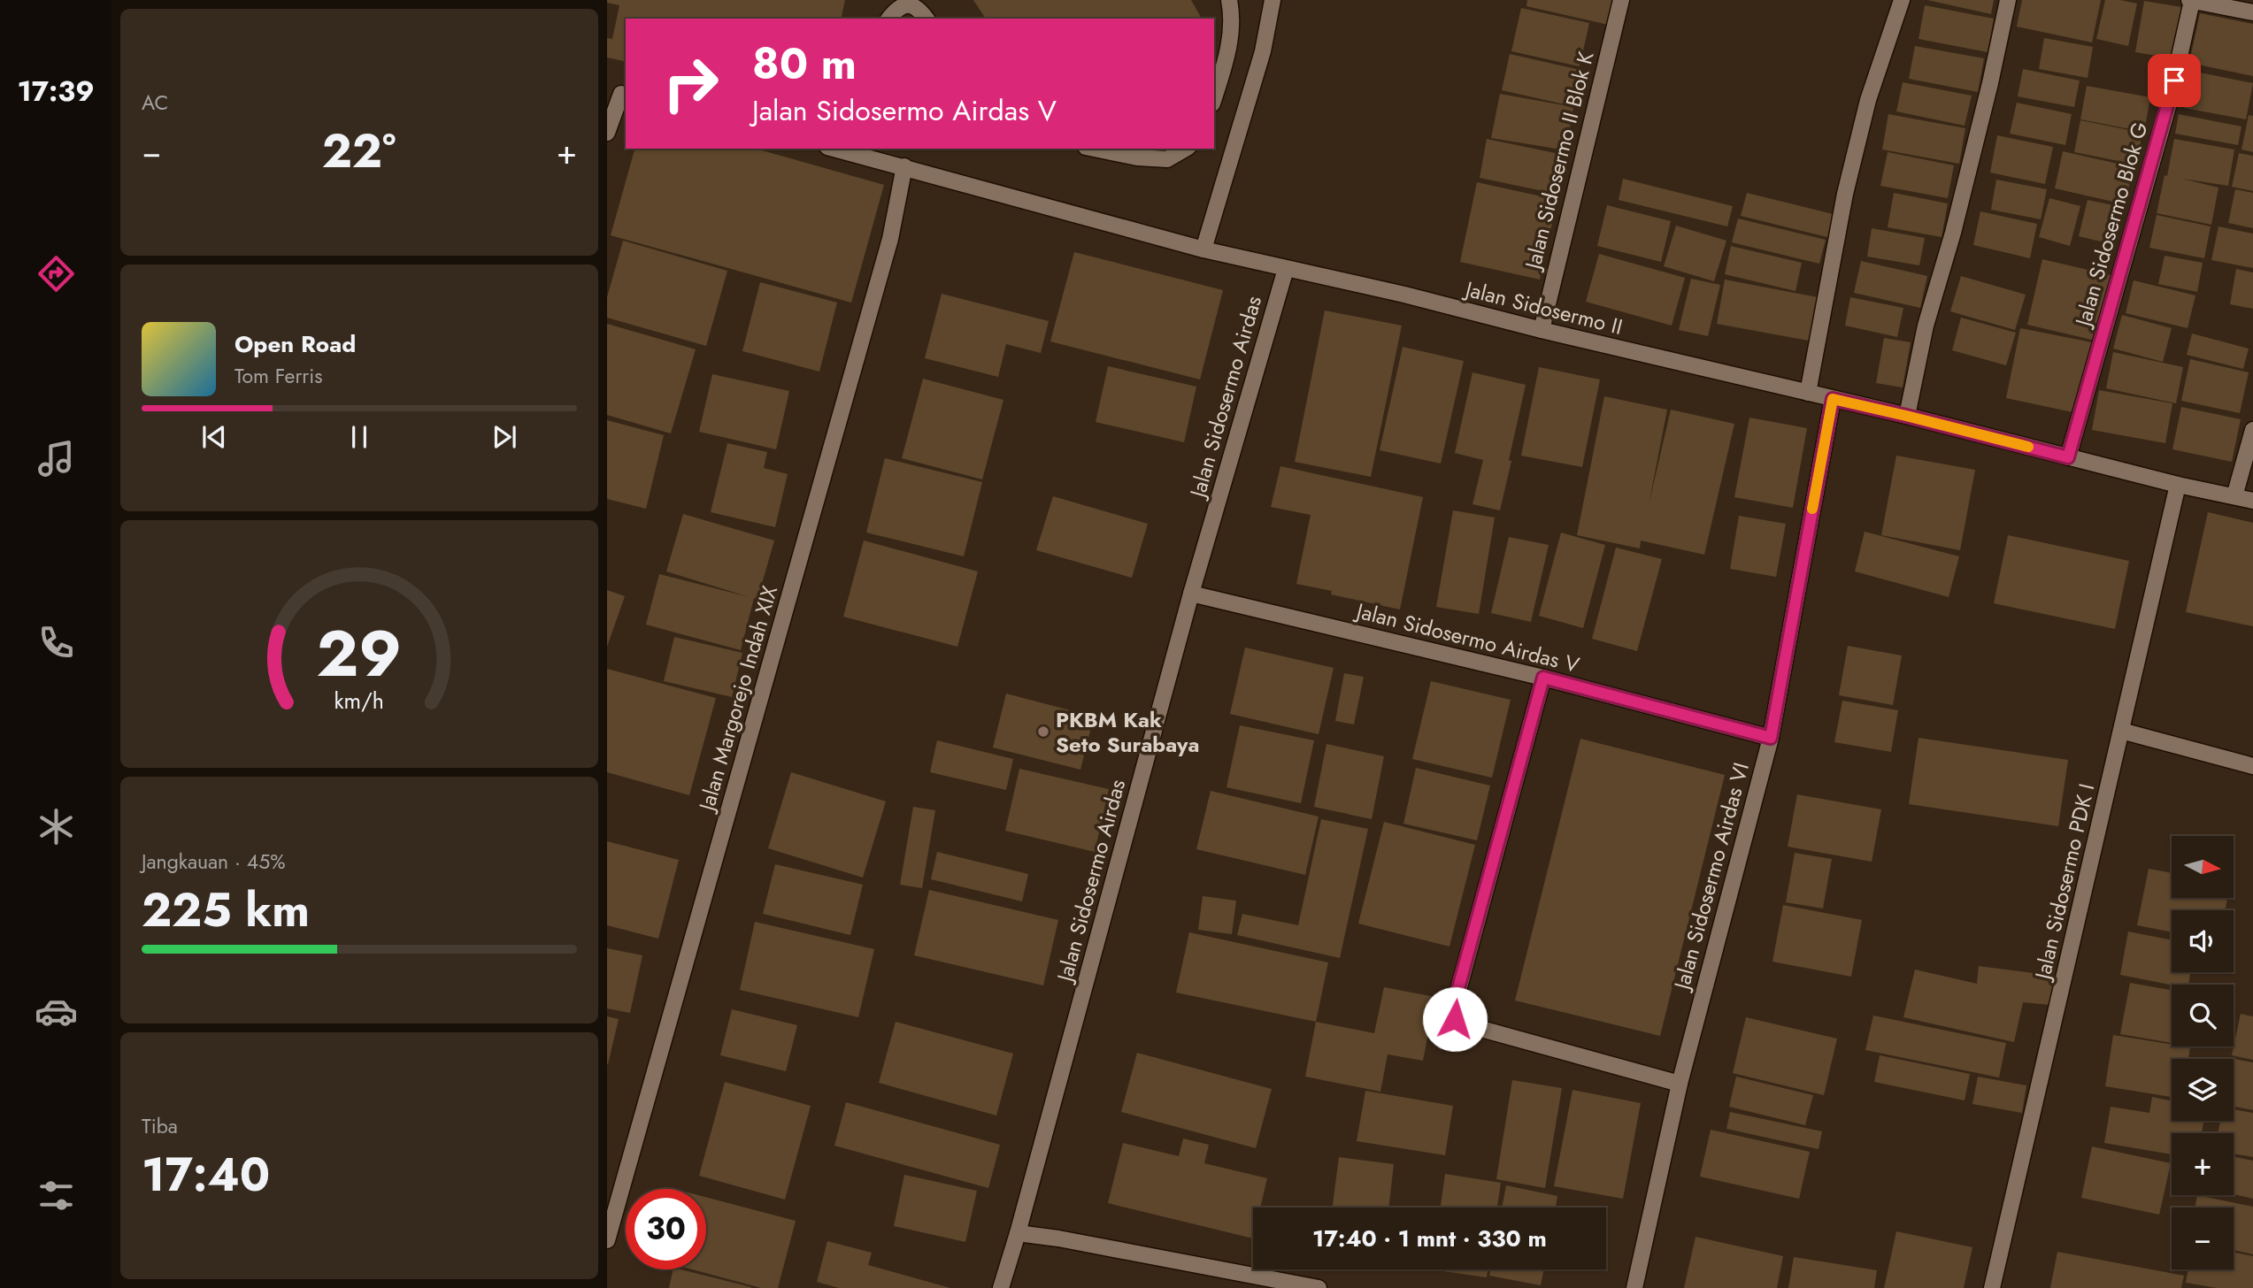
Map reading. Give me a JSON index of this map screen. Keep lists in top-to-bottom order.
{
  "streets": {
    "street": [
      "Jalan Sidosermo II Blok K",
      "Jalan Sidosermo Blok G",
      "Jalan Sidosermo II",
      "Jalan Sidosermo Airdas",
      "Jalan Sidosermo Airdas V",
      "Jalan Margorejo Indah XIX",
      "Jalan Sidosermo Airdas VI",
      "Jalan Sidosermo PDK I"
    ]
  },
  "crossings": [
    ["Jalan Sidosermo II Blok K", "Jalan Sidosermo II"],
    ["Jalan Sidosermo Blok G", "Jalan Sidosermo II"],
    ["Jalan Sidosermo II", "Jalan Sidosermo Airdas"],
    ["Jalan Sidosermo II", "Jalan Margorejo Indah XIX"],
    ["Jalan Sidosermo II", "Jalan Sidosermo Airdas VI"],
    ["Jalan Sidosermo II", "Jalan Sidosermo PDK I"],
    ["Jalan Sidosermo Airdas", "Jalan Sidosermo Airdas V"],
    ["Jalan Sidosermo Airdas V", "Jalan Sidosermo Airdas VI"]
  ],
  "places": ["PKBM Kak Seto Surabaya"],
  "north": "right",
  "page": {
    "tabs": "17:39",
    "tile": [
      "AC",
      ["Jangkauan · 45%", "225 km"],
      ["Tiba", "17:40"]
    ],
    "turn": ["80 m", "Jalan Sidosermo Airdas V"],
    "heat": ["−", "22°", "+"],
    "song": ["Open Road", "Tom Ferris"],
    "map_buttons": ["+", "−"],
    "limit": "30",
    "trip": "17:40 · 1 mnt · 330 m",
    "gauge": ["29", "km/h"]
  }
}
